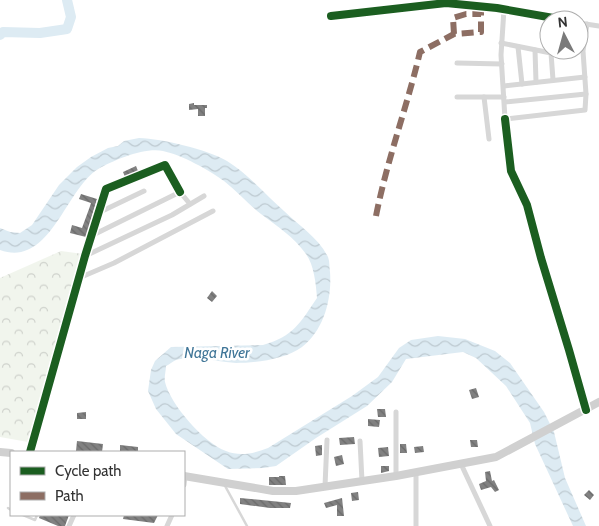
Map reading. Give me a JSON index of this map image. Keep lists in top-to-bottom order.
{
  "water": ["Naga River"],
  "legend": ["Cycle path", "Path"],
  "north": "top"
}
